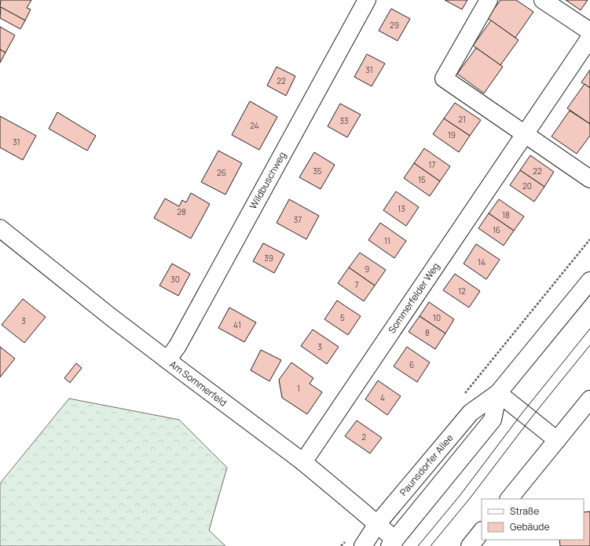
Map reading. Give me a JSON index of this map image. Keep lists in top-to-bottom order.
{
  "streets": {
    "street": [
      "Wildbuschweg",
      "Sommerfelder Weg",
      "Am Sommerfeld",
      "Paunsdorfer Allee"
    ]
  },
  "crossings": [
    ["Wildbuschweg", "Am Sommerfeld"],
    ["Sommerfelder Weg", "Am Sommerfeld"],
    ["Am Sommerfeld", "Paunsdorfer Allee"]
  ],
  "house_numbers": [
    "29",
    "31",
    "22",
    "21",
    "33",
    "24",
    "19",
    "31",
    "17",
    "35",
    "22",
    "26",
    "15",
    "20",
    "13",
    "28",
    "18",
    "37",
    "16",
    "11",
    "39",
    "14",
    "9",
    "30",
    "7",
    "12",
    "5",
    "10",
    "3",
    "41",
    "8",
    "3",
    "6",
    "1",
    "4",
    "2"
  ],
  "legend": ["Straße", "Gebäude"]
}
